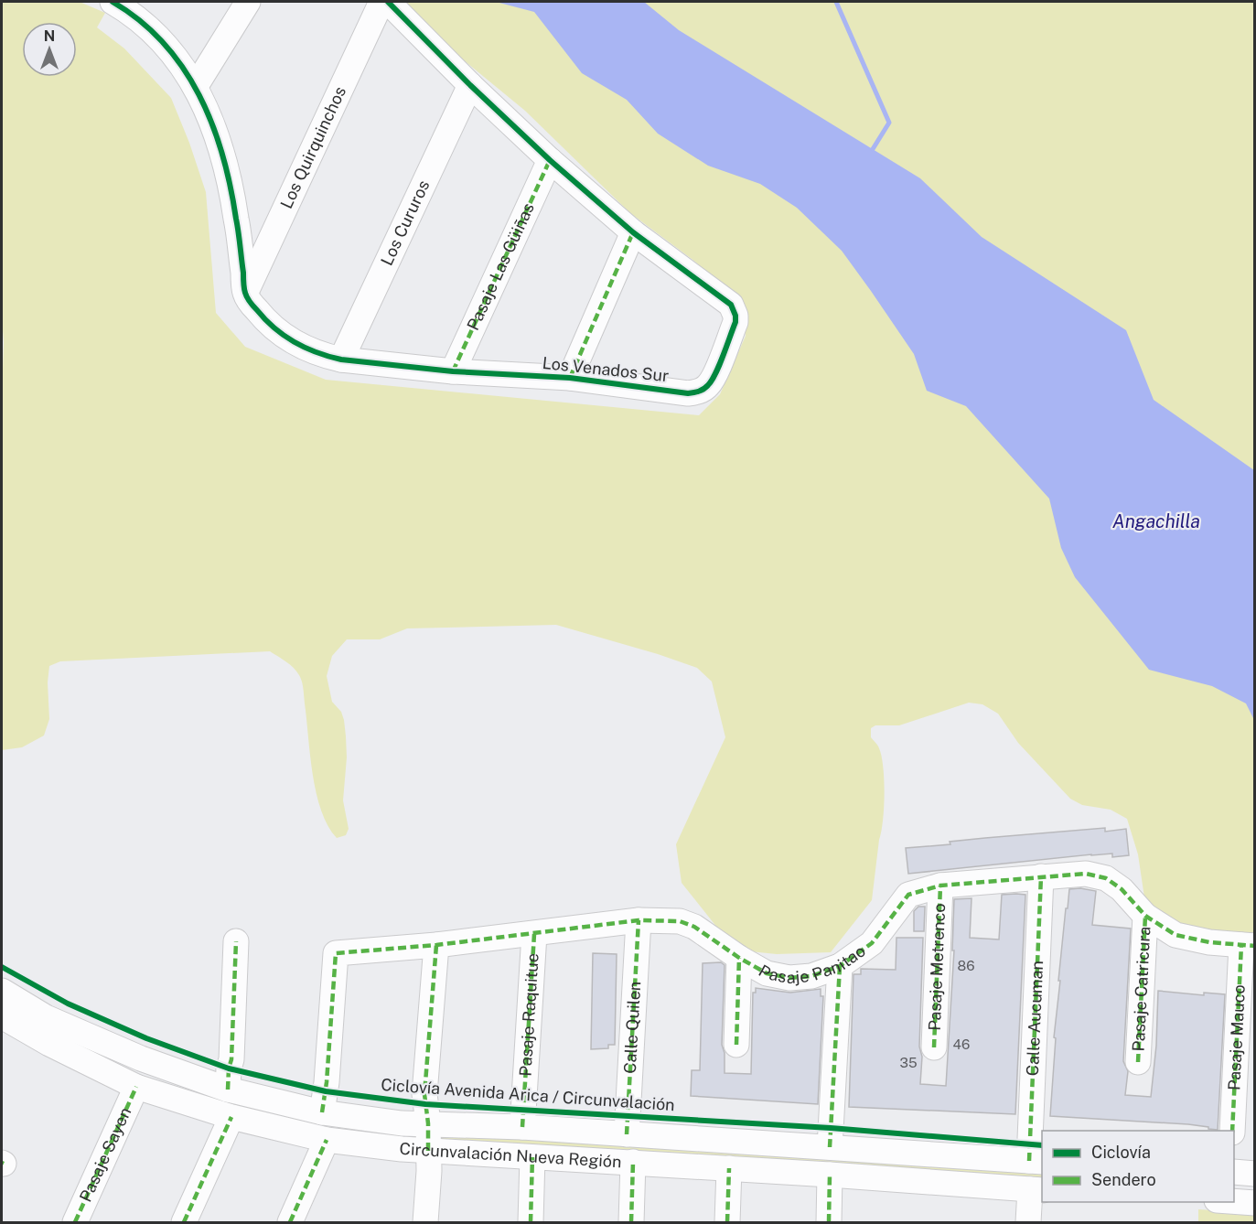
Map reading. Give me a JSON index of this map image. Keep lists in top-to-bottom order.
{
  "streets": {
    "street": [
      "Los Quirquinchos",
      "Los Cururos",
      "Pasaje Las Güiñas",
      "Los Venados Sur",
      "Pasaje Panitao",
      "Pasaje Metrenco",
      "Pasaje Catricura",
      "Pasaje Raquitue",
      "Calle Aucuman",
      "Calle Quilen",
      "Pasaje Mauco",
      "Pasaje Sayen",
      "Circunvalación Nueva Región"
    ],
    "cycle path": ["Ciclovía Avenida Arica / Circunvalación"]
  },
  "crossings": [
    ["Los Quirquinchos", "Los Venados Sur"],
    ["Los Cururos", "Los Venados Sur"],
    ["Pasaje Las Güiñas", "Los Venados Sur"],
    ["Pasaje Panitao", "Pasaje Metrenco"],
    ["Pasaje Panitao", "Pasaje Catricura"],
    ["Pasaje Panitao", "Pasaje Raquitue"],
    ["Pasaje Panitao", "Calle Aucuman"],
    ["Pasaje Panitao", "Calle Quilen"],
    ["Pasaje Panitao", "Pasaje Mauco"],
    ["Pasaje Panitao", "Circunvalación Nueva Región"],
    ["Pasaje Raquitue", "Circunvalación Nueva Región"],
    ["Calle Aucuman", "Circunvalación Nueva Región"],
    ["Calle Quilen", "Circunvalación Nueva Región"],
    ["Pasaje Sayen", "Circunvalación Nueva Región"]
  ],
  "water": ["Angachilla"],
  "house_numbers": ["86", "46", "35"],
  "legend": ["Ciclovía", "Sendero"],
  "north": "top"
}
